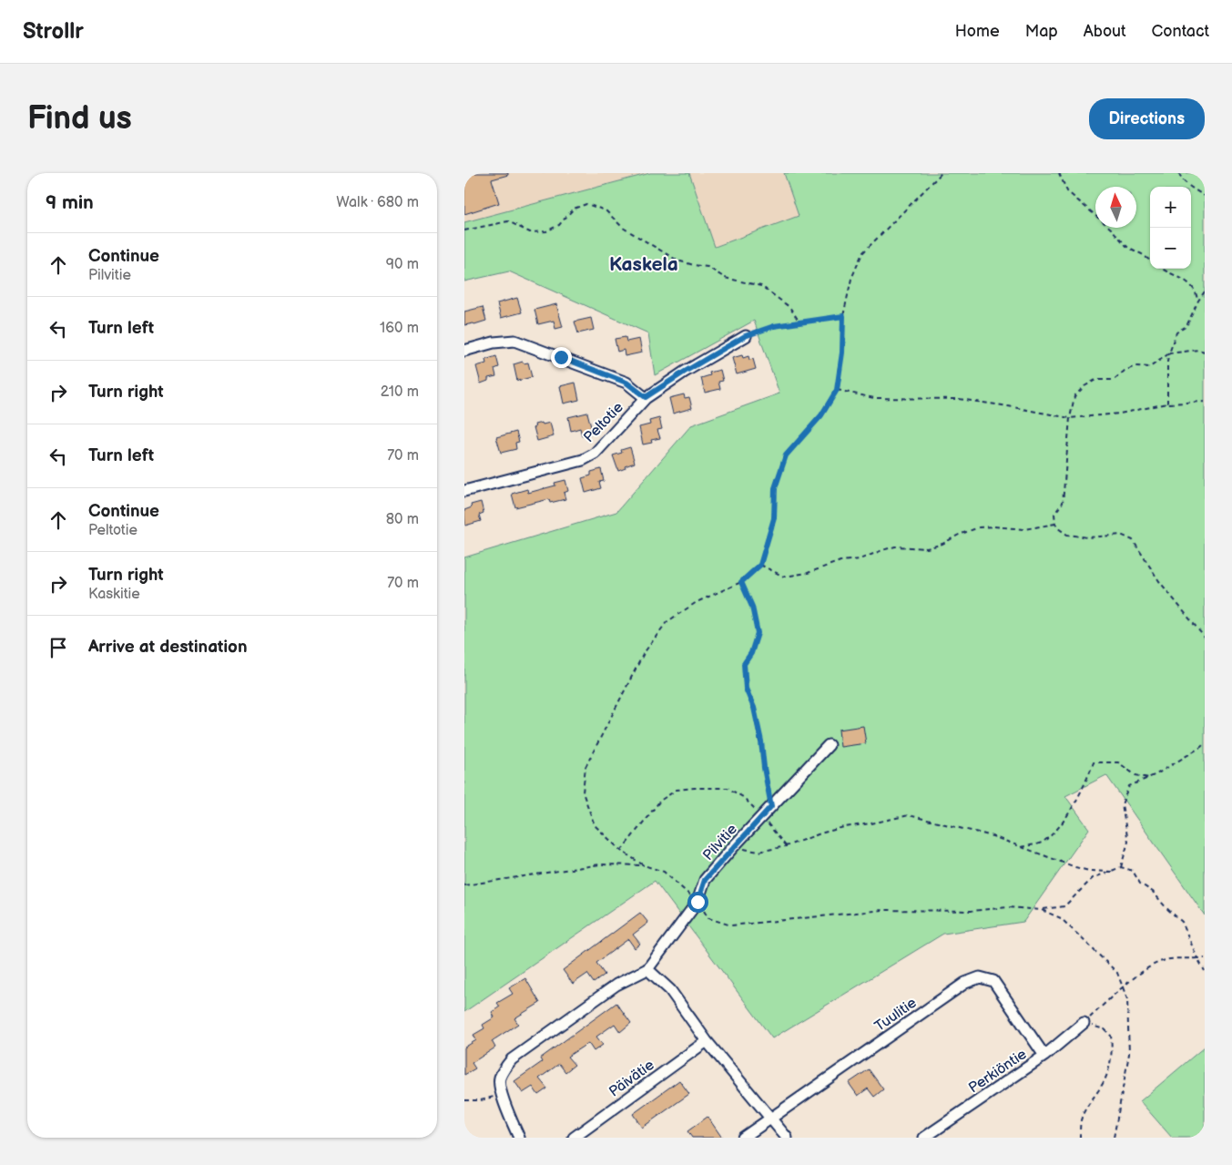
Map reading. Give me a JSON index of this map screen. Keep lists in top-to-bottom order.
{
  "streets": {
    "street": [
      "Peltotie",
      "Pilvitie",
      "Tuulitie",
      "Perkiöntie",
      "Päivätie"
    ]
  },
  "crossings": [
    ["Tuulitie", "Perkiöntie"]
  ],
  "districts": ["Kaskela"],
  "north": "top",
  "page": {
    "header": "Strollr",
    "nav": [
      "Home",
      "Map",
      "About",
      "Contact"
    ],
    "buttons": "Directions",
    "title": "Find us",
    "heading": ["9 min", "Walk · 680 m"],
    "map_buttons": ["+", "−"],
    "list": [
      ["Continue", "Pilvitie", "90 m"],
      ["Turn left", "160 m"],
      ["Turn right", "210 m"],
      ["Turn left", "70 m"],
      ["Continue", "Peltotie", "80 m"],
      ["Turn right", "Kaskitie", "70 m"],
      "Arrive at destination"
    ]
  }
}
